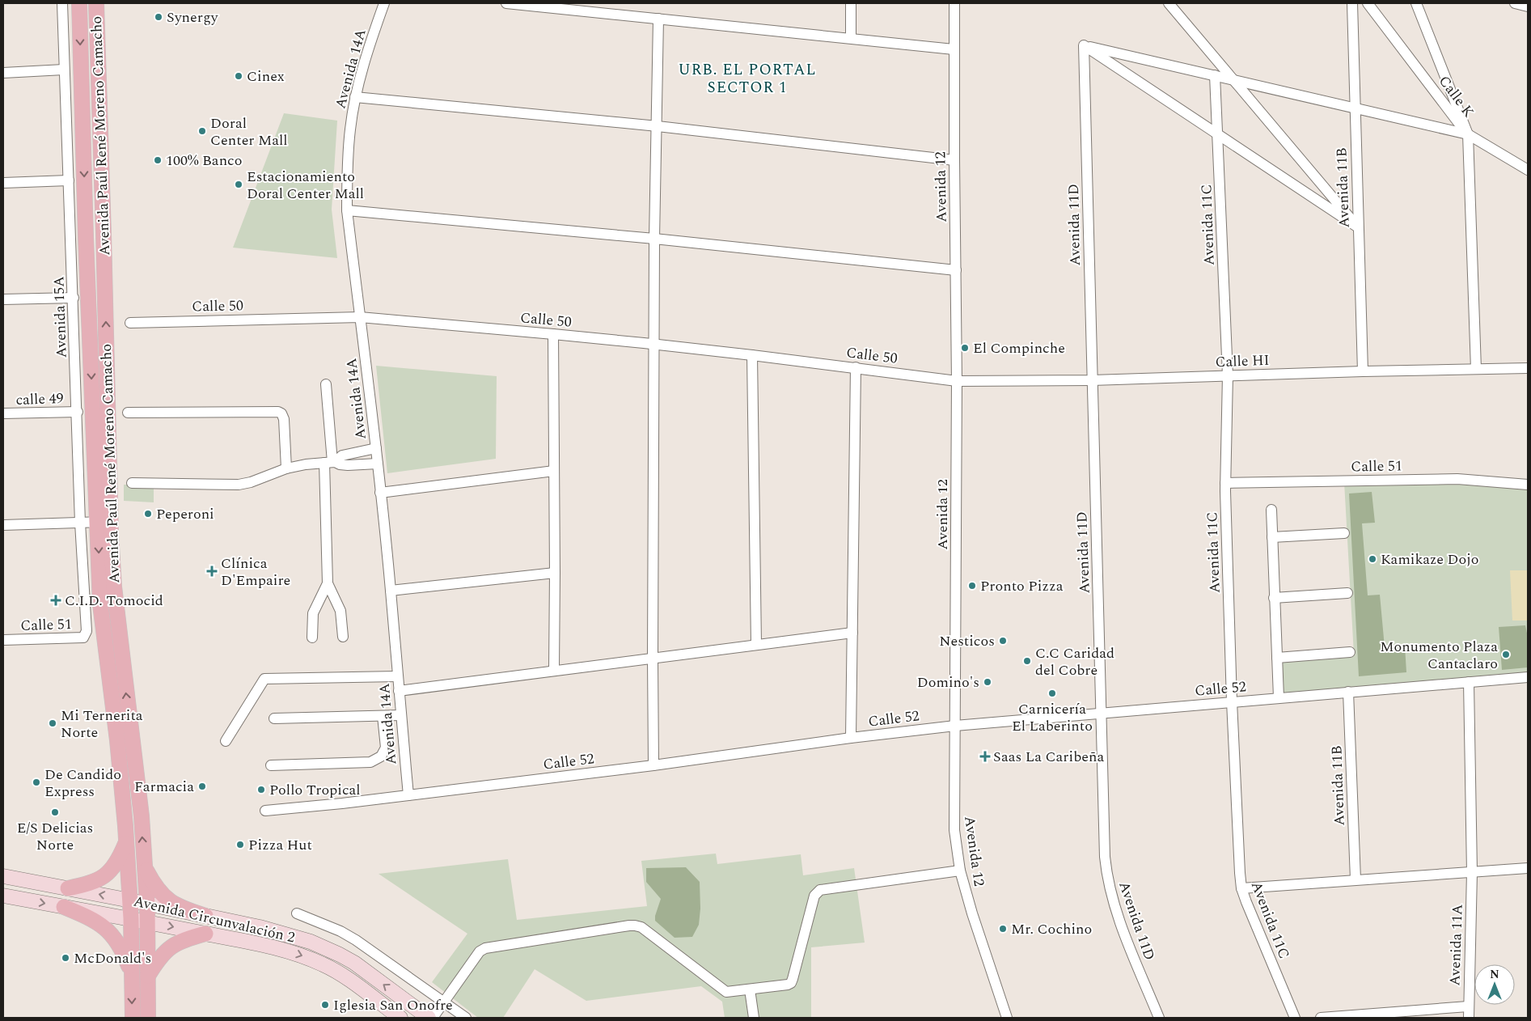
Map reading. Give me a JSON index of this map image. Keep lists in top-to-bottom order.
{
  "streets": {
    "main road": ["Avenida Paúl René Moreno Camacho", "Avenida Circunvalación 2"],
    "street": [
      "Avenida 14A",
      "Calle K",
      "Avenida 12",
      "Avenida 11B",
      "Avenida 11D",
      "Avenida 11C",
      "Calle 50",
      "Avenida 15A",
      "Calle HI",
      "calle 49",
      "Calle 51",
      "Calle 52",
      "Avenida 11A"
    ]
  },
  "crossings": [
    ["Avenida 14A", "Calle 50"],
    ["Avenida 14A", "Calle 52"],
    ["Avenida Paúl René Moreno Camacho", "Avenida Circunvalación 2"],
    ["Avenida 12", "Calle 50"],
    ["Avenida 12", "Calle HI"],
    ["Avenida 12", "Calle 52"],
    ["Avenida 11B", "Calle HI"],
    ["Avenida 11B", "Calle 52"],
    ["Avenida 11D", "Calle HI"],
    ["Avenida 11D", "Calle 52"],
    ["Avenida 11C", "Calle HI"],
    ["Avenida 11C", "Calle 51"],
    ["Avenida 11C", "Calle 52"],
    ["Calle 50", "Calle HI"],
    ["Avenida 15A", "calle 49"],
    ["Avenida 15A", "Calle 51"],
    ["Calle 52", "Avenida 11A"]
  ],
  "districts": ["URB. EL PORTAL SECTOR 1"],
  "places": {
    "other": [
      "Synergy",
      "Cinex",
      "Doral Center Mall",
      "100% Banco",
      "Estacionamiento Doral Center Mall",
      "El Compinche",
      "Peperoni",
      "Kamikaze Dojo",
      "Pronto Pizza",
      "Nesticos",
      "Monumento Plaza Cantaclaro",
      "C.C Caridad del Cobre",
      "Domino's",
      "Carnicería El Laberinto",
      "Mi Ternerita Norte",
      "De Candido Express",
      "Farmacia",
      "Pollo Tropical",
      "E/S Delicias Norte",
      "Pizza Hut",
      "Mr. Cochino",
      "McDonald's",
      "Iglesia San Onofre"
    ],
    "health": ["Clínica D'Empaire", "C.I.D. Tomocid", "Saas La Caribeña"]
  },
  "north": "top"
}
